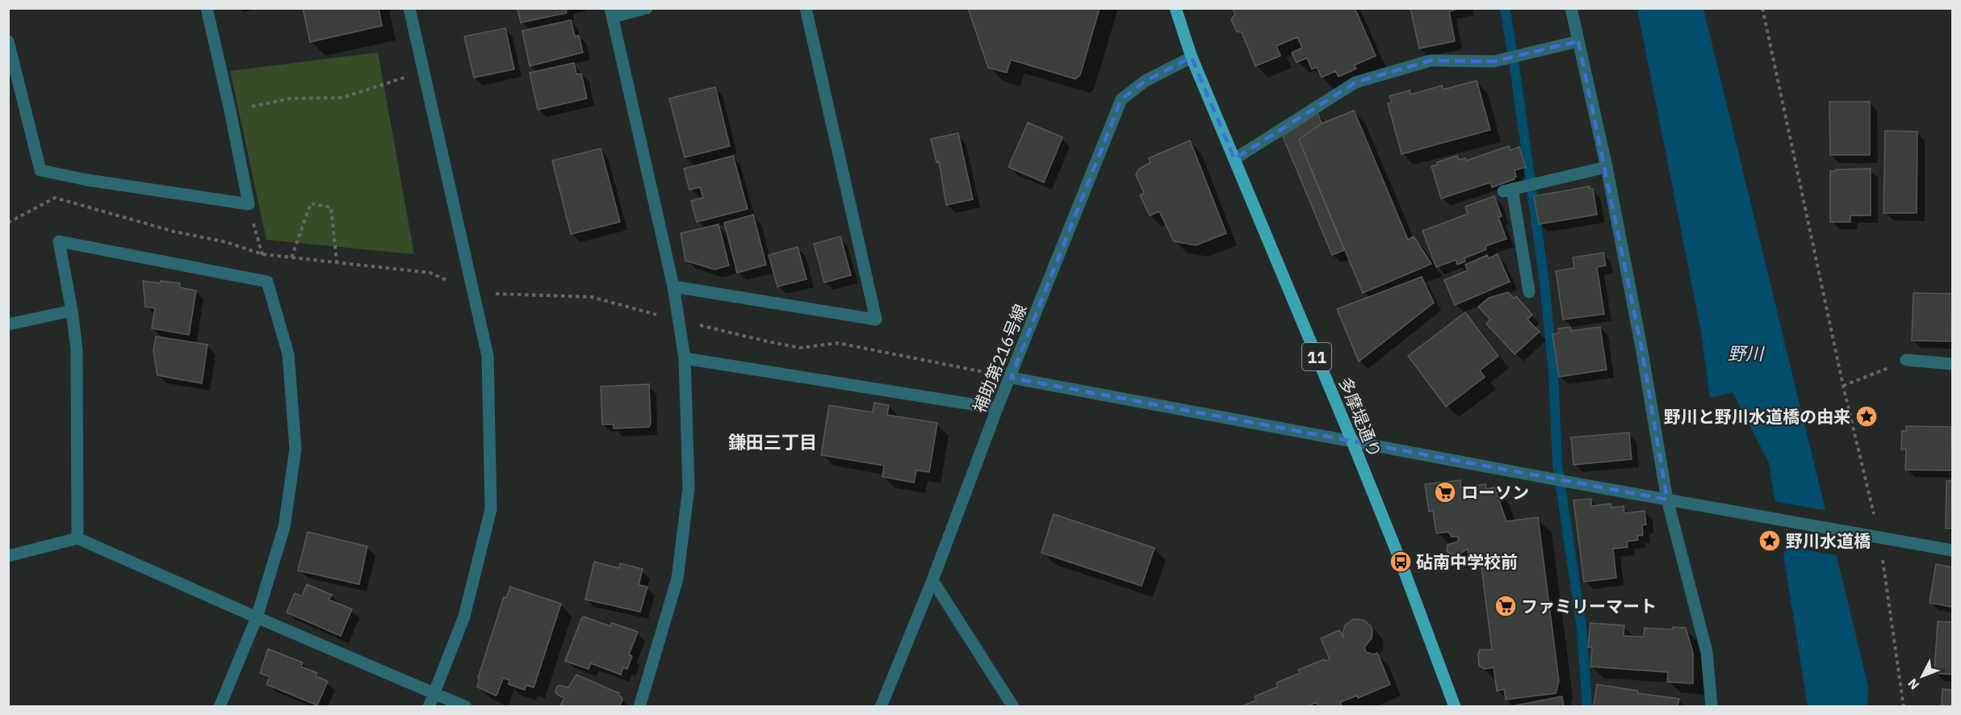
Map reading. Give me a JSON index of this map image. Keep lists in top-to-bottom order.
{
  "streets": {
    "main road": ["11", "多摩堤通り"],
    "street": ["補助第216号線"]
  },
  "crossings": [
    ["補助第216号線", "多摩堤通り"]
  ],
  "districts": ["鎌田三丁目"],
  "water": ["野川"],
  "places": {
    "place": ["野川と野川水道橋の由来", "野川水道橋"],
    "supermarket": ["ローソン", "ファミリーマート"],
    "bus stop": ["砧南中学校前"]
  },
  "north": "bottom left"
}
